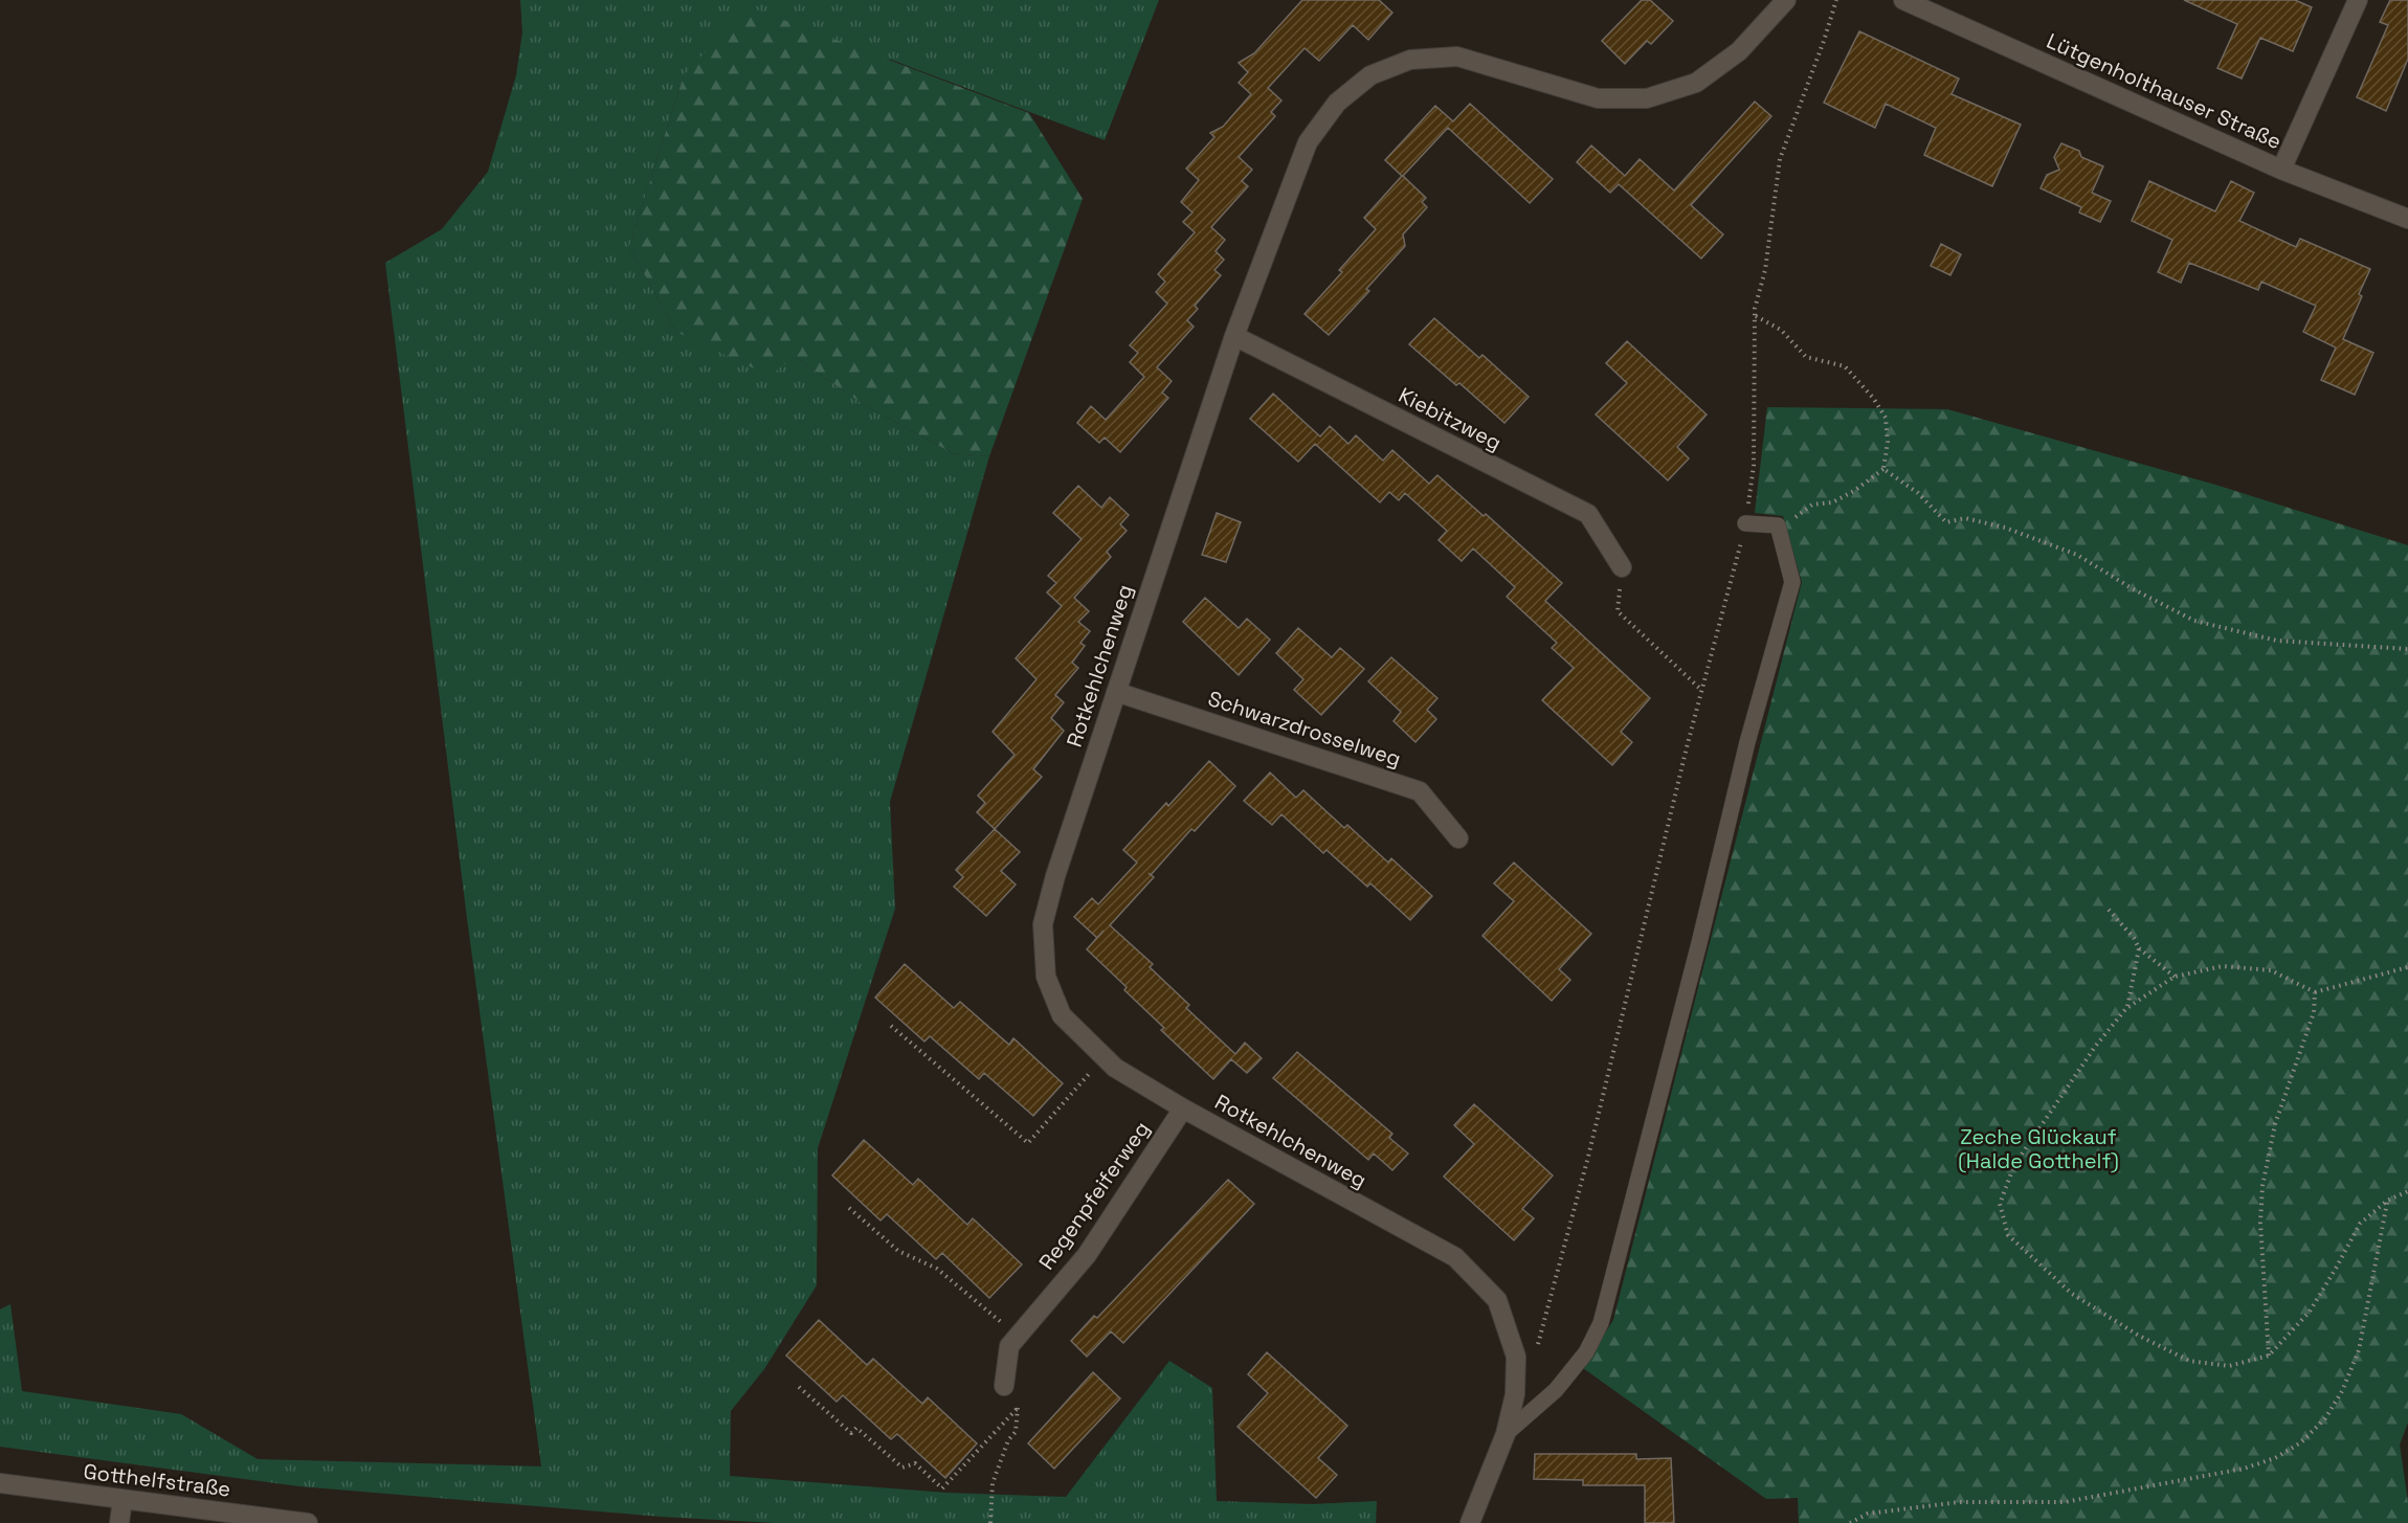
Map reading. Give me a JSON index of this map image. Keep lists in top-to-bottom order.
{
  "streets": {
    "street": [
      "Lütgenholthauser Straße",
      "Kiebitzweg",
      "Rotkehlchenweg",
      "Schwarzdrosselweg",
      "Regenpfeiferweg",
      "Gotthelfstraße"
    ]
  },
  "crossings": [
    ["Kiebitzweg", "Rotkehlchenweg"],
    ["Rotkehlchenweg", "Schwarzdrosselweg"],
    ["Rotkehlchenweg", "Regenpfeiferweg"]
  ],
  "parks": ["Zeche Glückauf (Halde Gotthelf)"]
}
